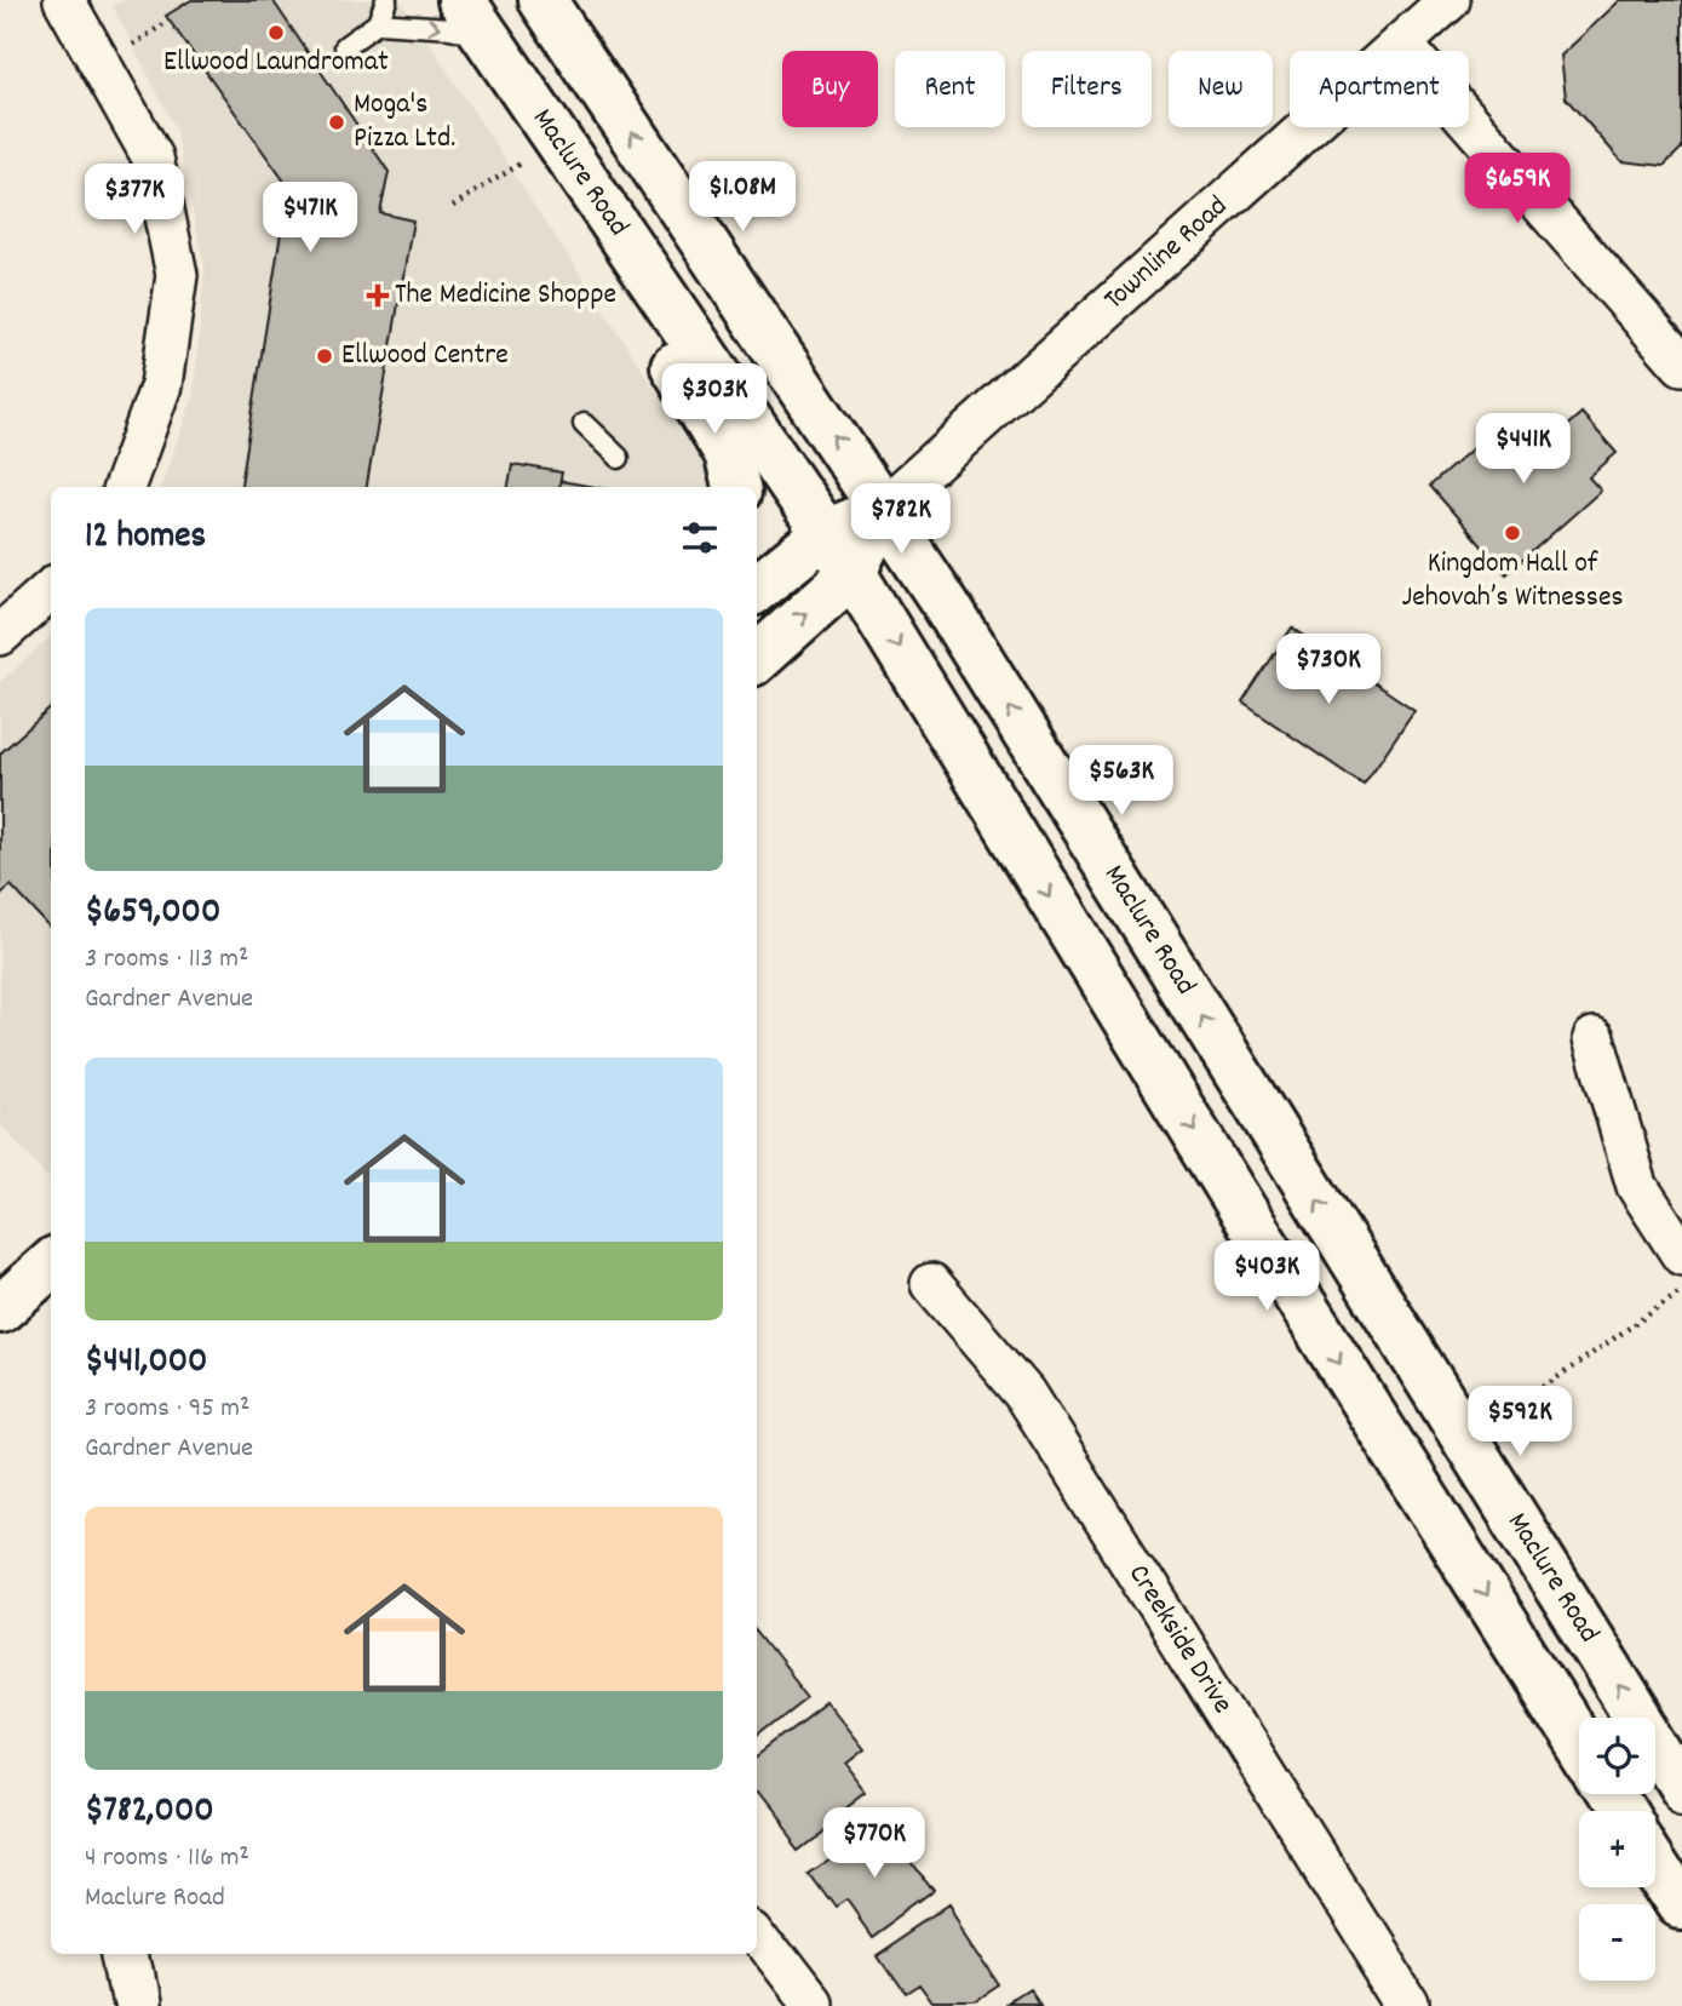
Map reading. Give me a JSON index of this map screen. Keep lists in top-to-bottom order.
{
  "streets": {
    "main road": ["Maclure Road", "Townline Road"],
    "street": ["Creekside Drive"]
  },
  "crossings": [
    ["Maclure Road", "Townline Road"]
  ],
  "places": {
    "other": [
      "Ellwood Laundromat",
      "Moga's Pizza Ltd.",
      "Ellwood Centre",
      "Kingdom Hall of Jehovah’s Witnesses"
    ],
    "health": ["The Medicine Shoppe"]
  },
  "page": {
    "chip": [
      "Buy",
      "Rent",
      "Filters",
      "New",
      "Apartment"
    ],
    "price": [
      "$659K",
      "$1.08M",
      "$377K",
      "$471K",
      "$303K",
      "$441K",
      "$782K",
      "$730K",
      "$563K",
      "$403K",
      "$592K",
      "$770K"
    ],
    "heading": "12 homes",
    "list": [
      {
        "name": "$659,000",
        "note": "3 rooms · 113 m² · Gardner Avenue"
      },
      {
        "name": "$441,000",
        "note": "3 rooms · 95 m² · Gardner Avenue"
      },
      {
        "name": "$782,000",
        "note": "4 rooms · 116 m² · Maclure Road"
      }
    ],
    "map_buttons": ["+", "−"]
  }
}
